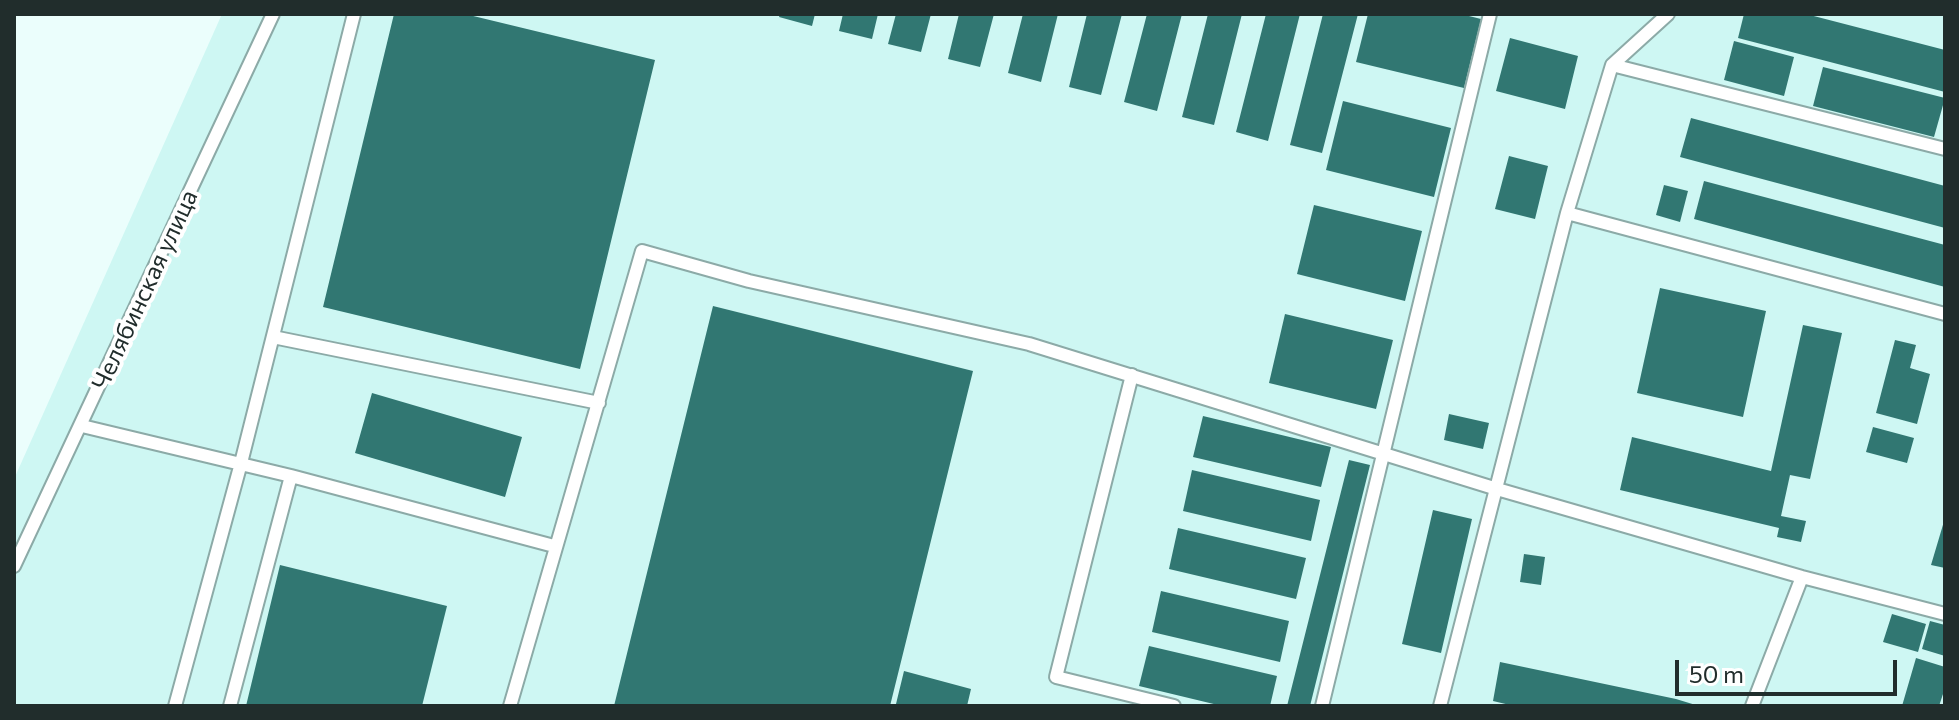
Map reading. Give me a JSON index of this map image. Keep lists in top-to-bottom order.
{
  "streets": {
    "lane": ["Челябинская улица"]
  },
  "scale_bar": "50 m"
}
